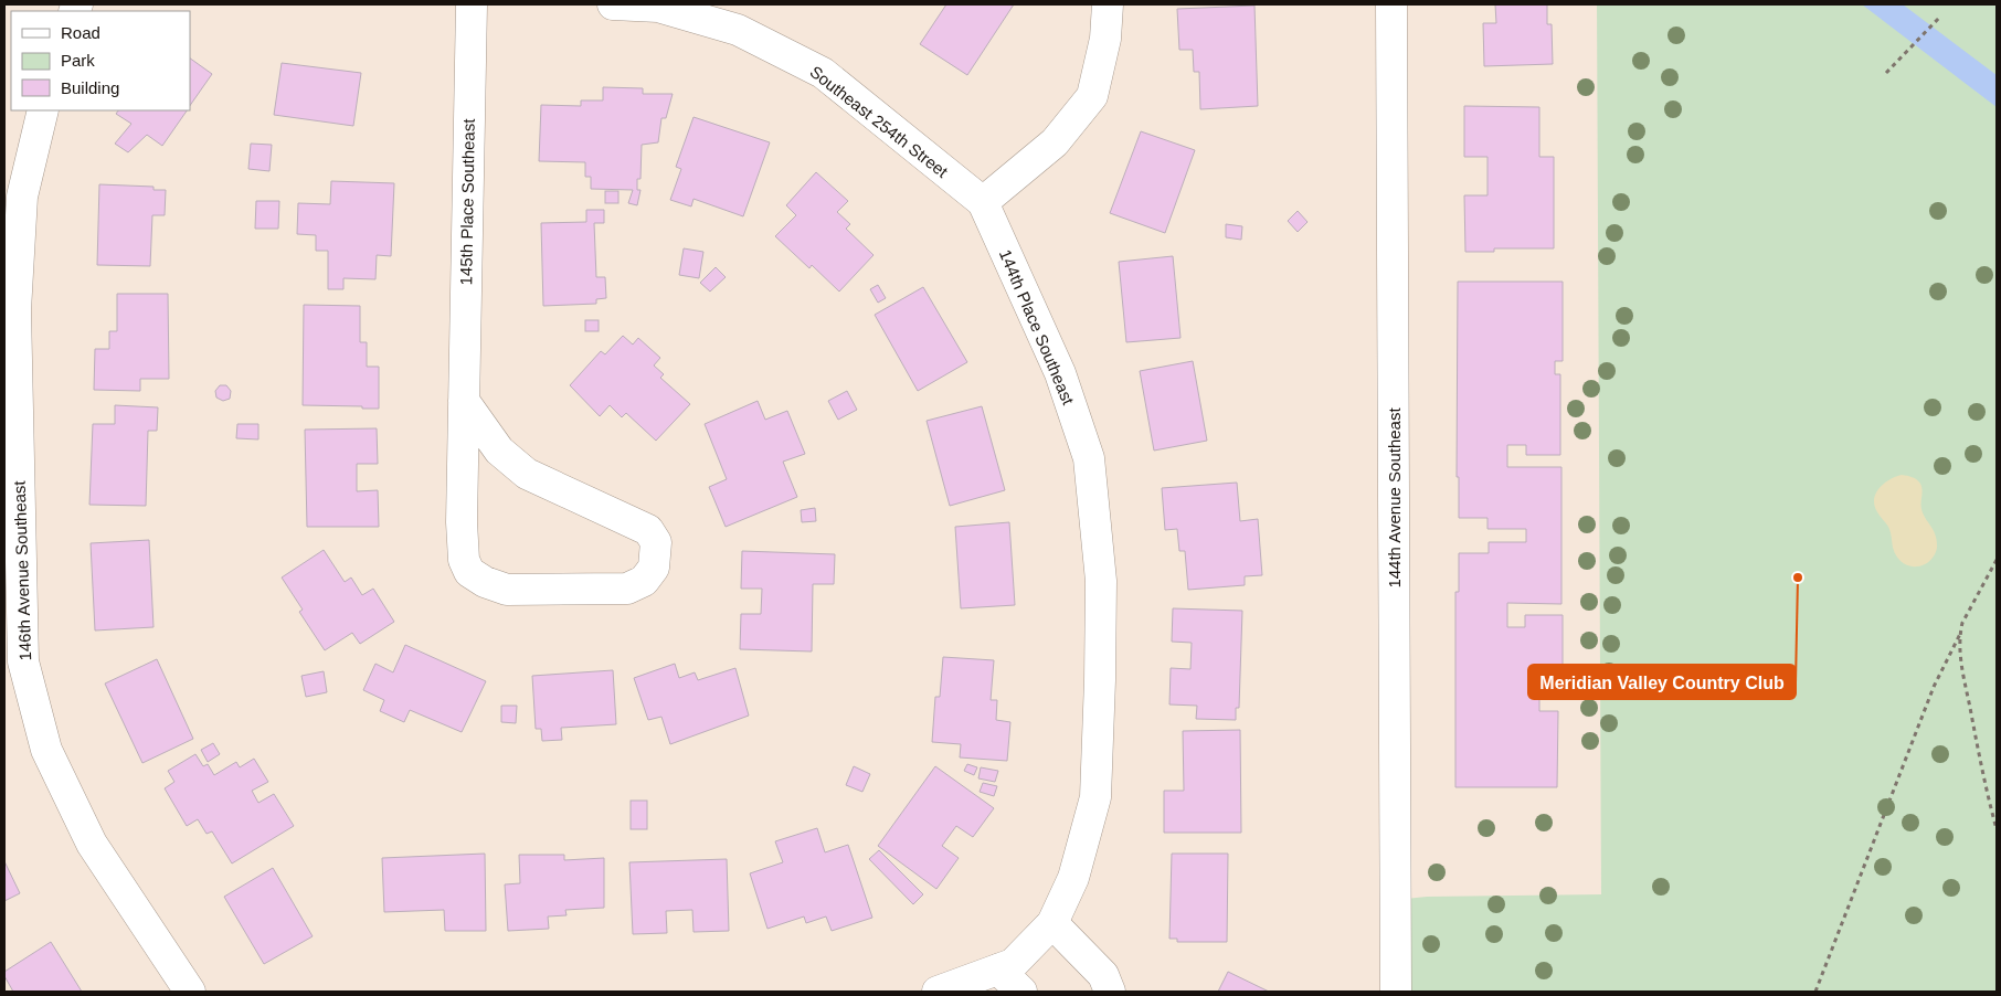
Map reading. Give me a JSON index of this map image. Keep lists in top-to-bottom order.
{
  "streets": {
    "street": [
      "Southeast 254th Street",
      "145th Place Southeast",
      "144th Place Southeast",
      "144th Avenue Southeast",
      "146th Avenue Southeast"
    ]
  },
  "crossings": [
    ["Southeast 254th Street", "144th Place Southeast"]
  ],
  "places": ["Meridian Valley Country Club"],
  "legend": ["Road", "Park", "Building"]
}
